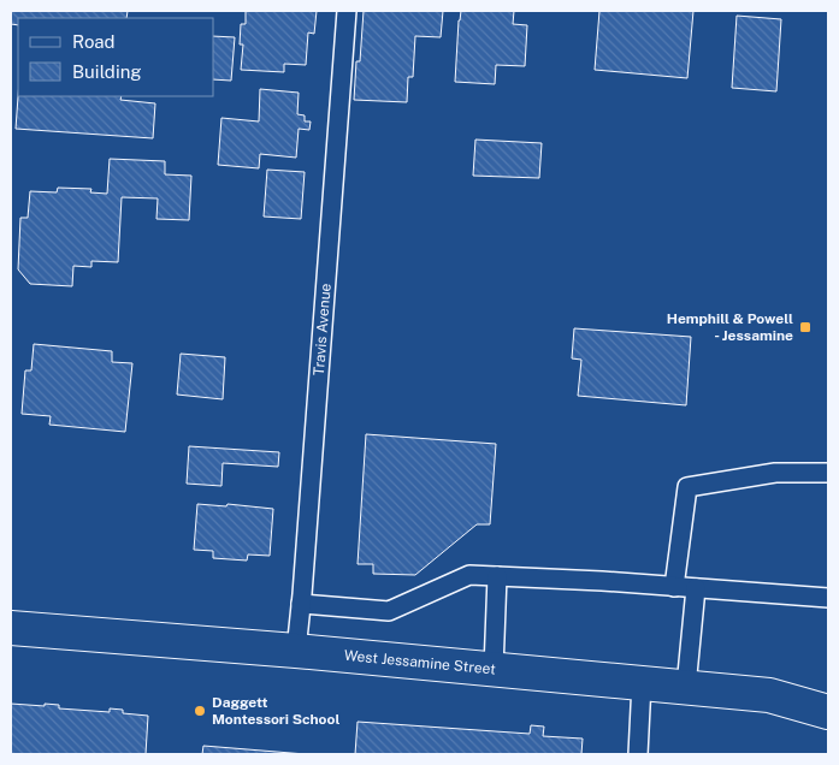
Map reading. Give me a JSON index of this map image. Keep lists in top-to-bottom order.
{
  "streets": {
    "street": ["West Jessamine Street"],
    "lane": ["Travis Avenue"]
  },
  "crossings": [
    ["Travis Avenue", "West Jessamine Street"]
  ],
  "places": {
    "transit": ["Hemphill & Powell - Jessamine"],
    "other": ["Daggett Montessori School"]
  },
  "legend": ["Road", "Building"]
}
